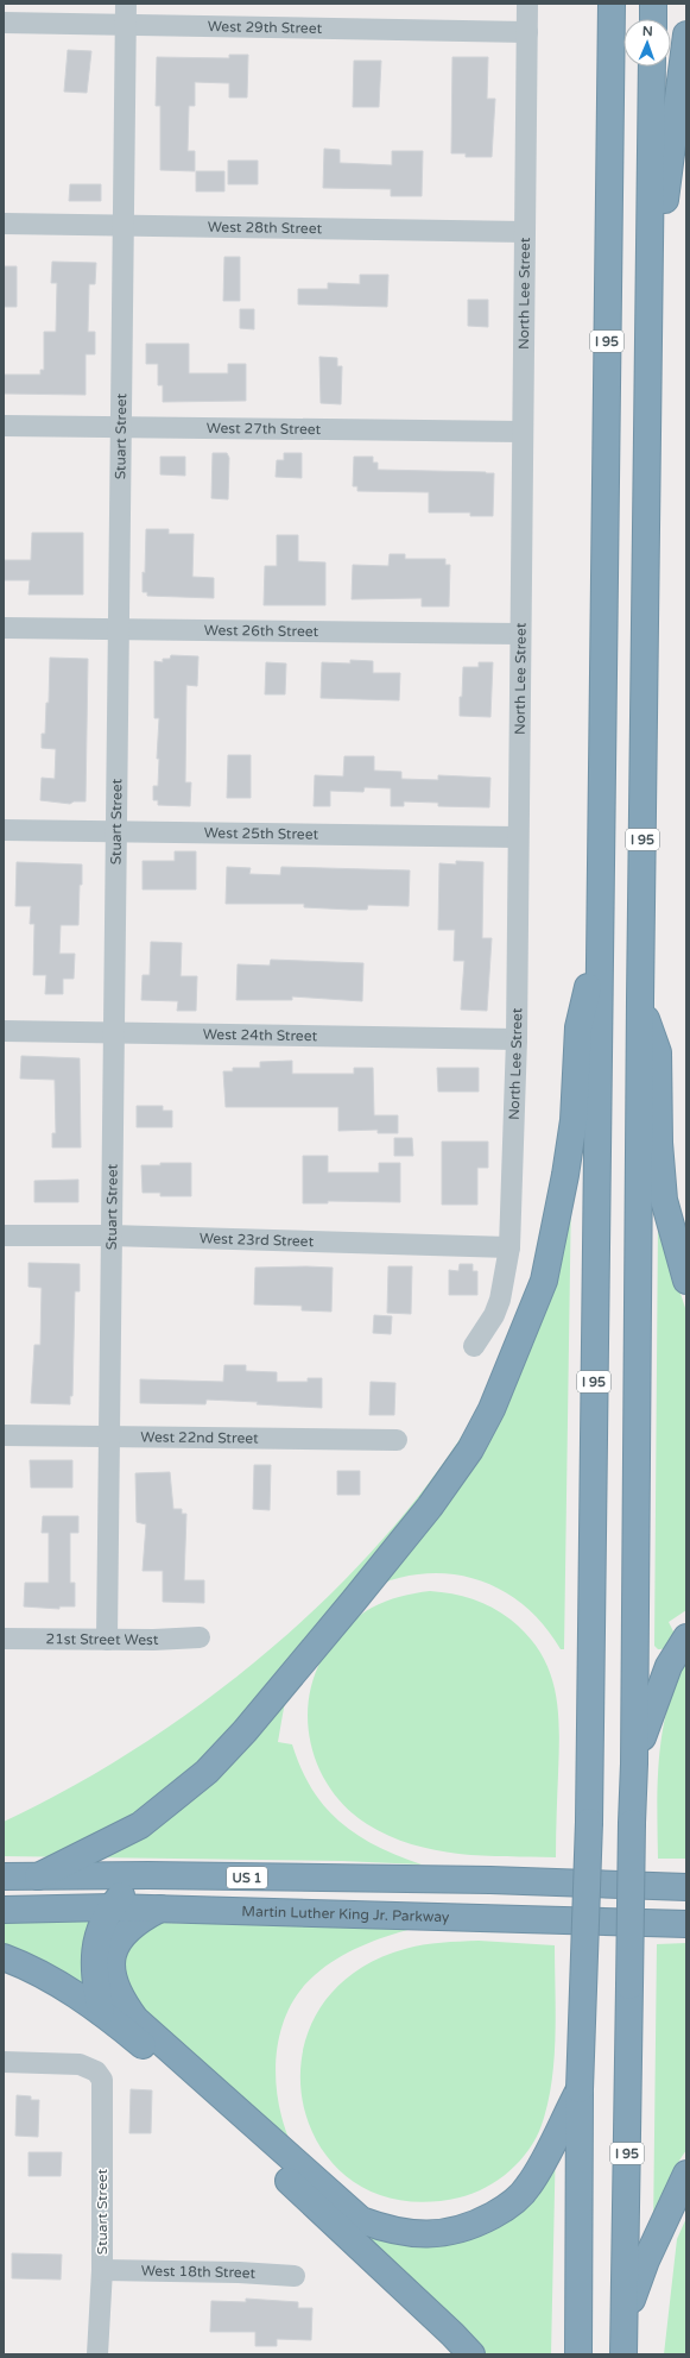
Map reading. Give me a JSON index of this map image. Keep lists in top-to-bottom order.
{
  "streets": {
    "highway": ["I 95", "US 1", "Martin Luther King Jr. Parkway"],
    "street": [
      "West 29th Street",
      "West 28th Street",
      "North Lee Street",
      "West 27th Street",
      "Stuart Street",
      "West 26th Street",
      "West 25th Street",
      "West 24th Street",
      "West 23rd Street",
      "West 22nd Street",
      "21st Street West",
      "West 18th Street"
    ]
  },
  "crossings": [
    ["West 29th Street", "North Lee Street"],
    ["West 29th Street", "Stuart Street"],
    ["West 28th Street", "North Lee Street"],
    ["West 28th Street", "Stuart Street"],
    ["North Lee Street", "West 27th Street"],
    ["North Lee Street", "West 26th Street"],
    ["North Lee Street", "West 25th Street"],
    ["North Lee Street", "West 24th Street"],
    ["North Lee Street", "West 23rd Street"],
    ["West 27th Street", "Stuart Street"],
    ["Stuart Street", "West 26th Street"],
    ["Stuart Street", "West 25th Street"],
    ["Stuart Street", "West 24th Street"],
    ["Stuart Street", "West 23rd Street"],
    ["Stuart Street", "West 22nd Street"],
    ["Stuart Street", "21st Street West"],
    ["Stuart Street", "West 18th Street"]
  ],
  "north": "top"
}
